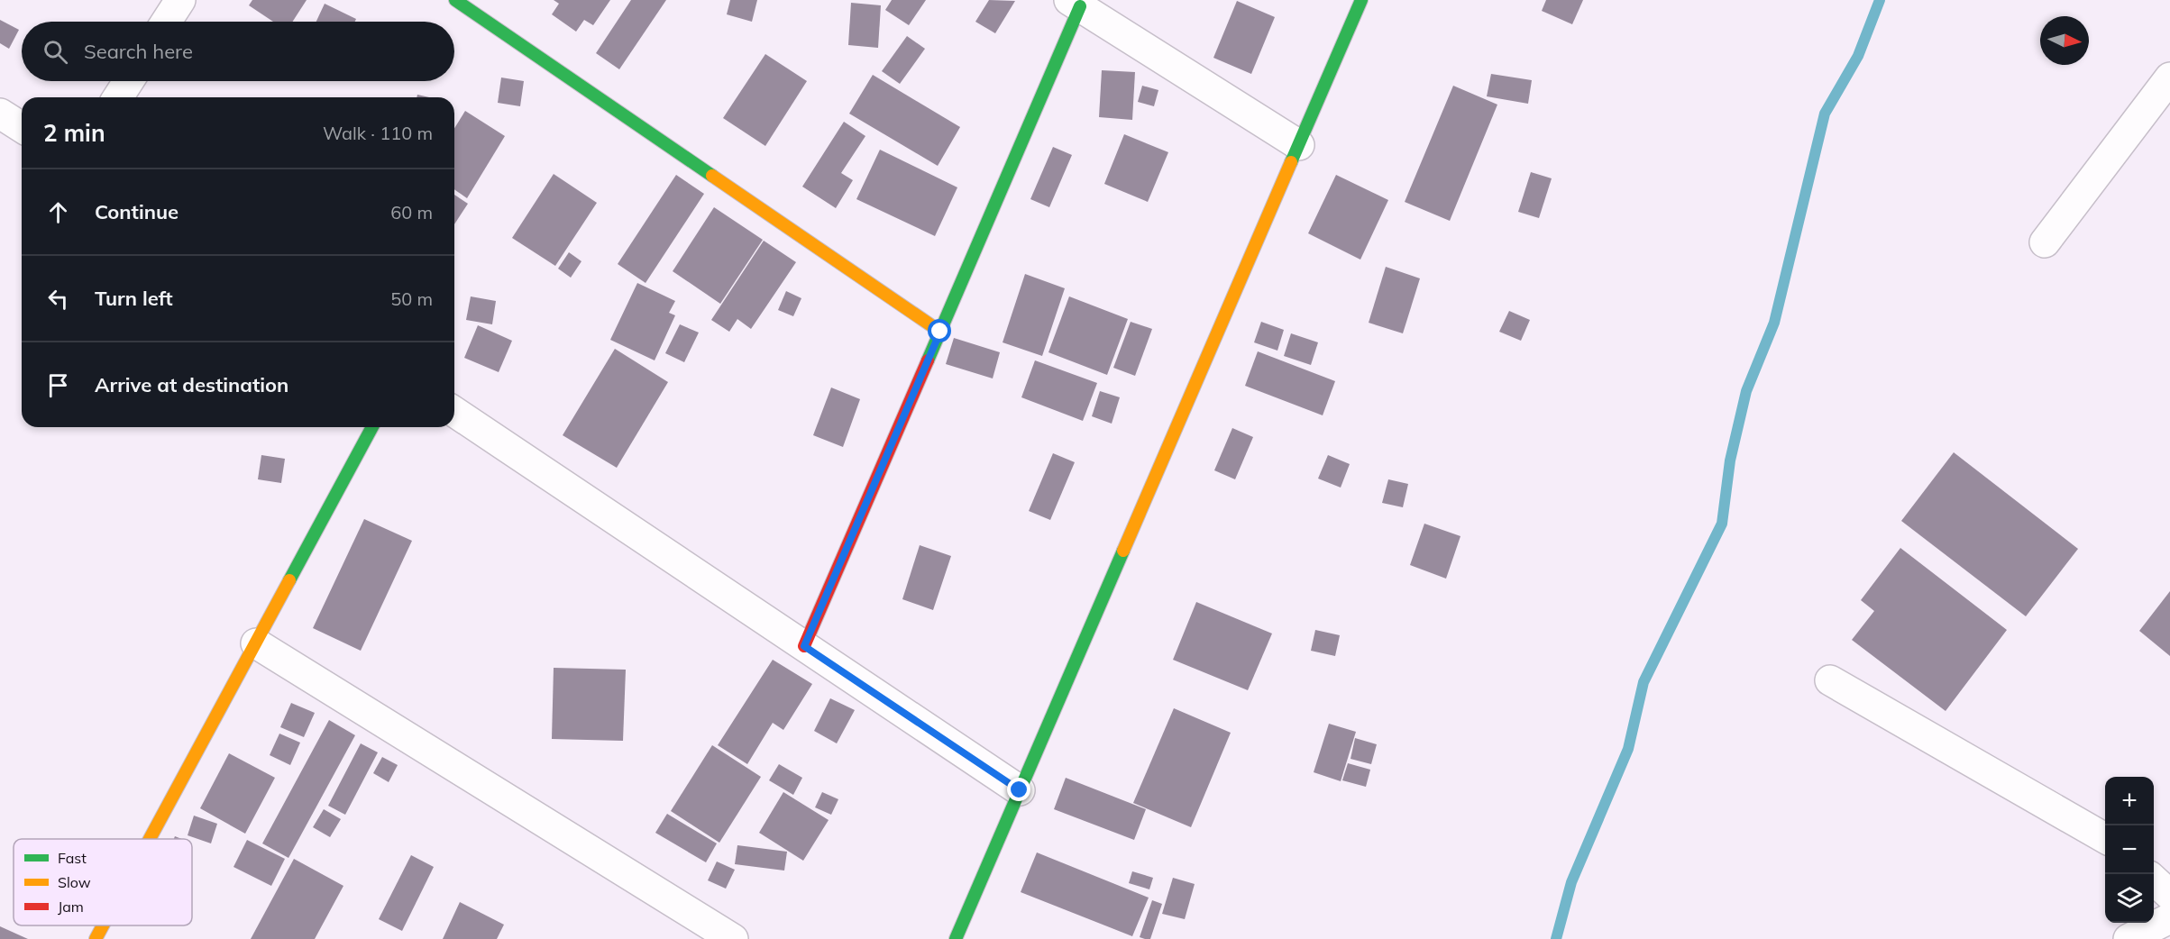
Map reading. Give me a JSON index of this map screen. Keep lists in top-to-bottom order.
{
  "legend": ["Fast", "Slow", "Jam"],
  "north": "right",
  "page": {
    "search": "Search here",
    "heading": ["2 min", "Walk · 110 m"],
    "list": [
      ["Continue", "60 m"],
      ["Turn left", "50 m"],
      "Arrive at destination"
    ],
    "map_buttons": ["+", "−"]
  }
}
